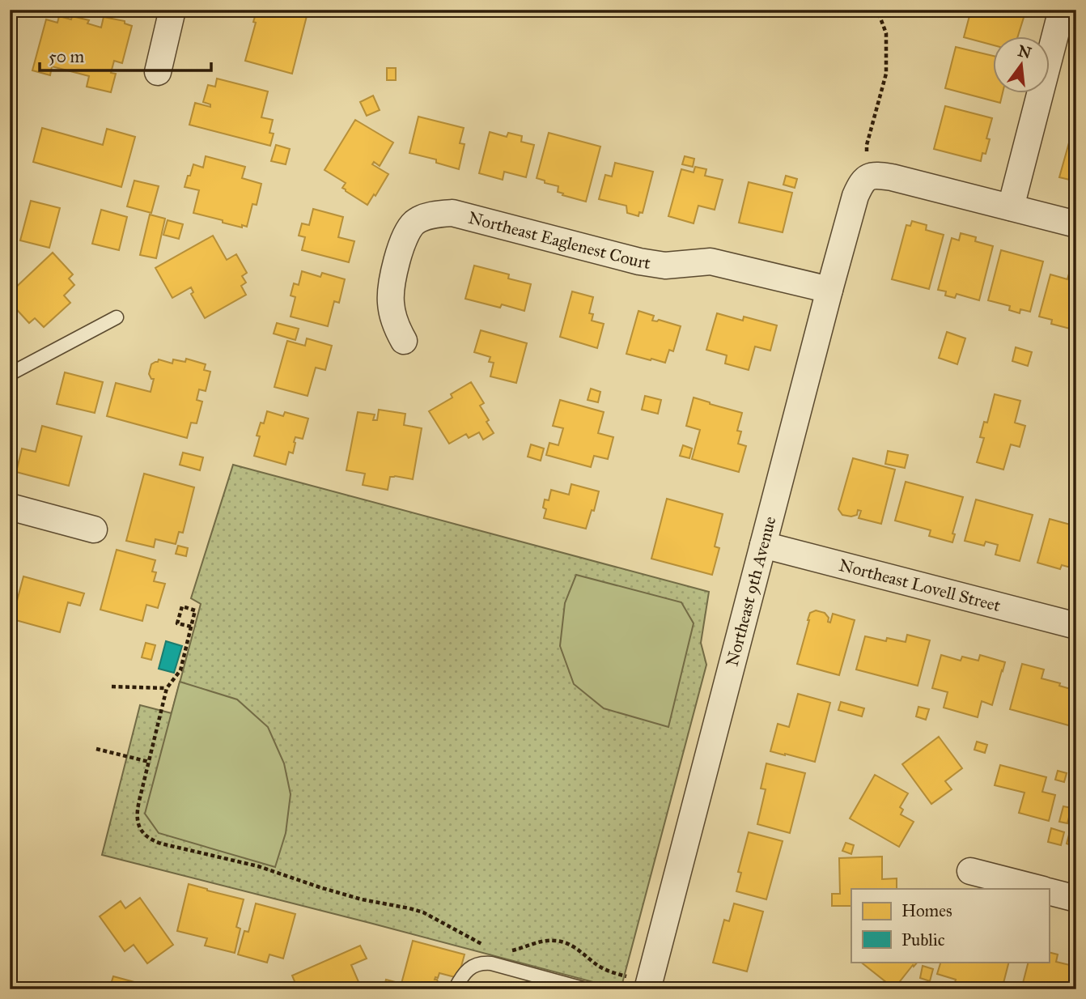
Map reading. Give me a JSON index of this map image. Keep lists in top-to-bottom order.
{
  "streets": {
    "street": ["Northeast Eaglenest Court", "Northeast Lovell Street", "Northeast 9th Avenue"]
  },
  "crossings": [
    ["Northeast Eaglenest Court", "Northeast 9th Avenue"],
    ["Northeast Lovell Street", "Northeast 9th Avenue"]
  ],
  "legend": ["Homes", "Public"],
  "scale_bar": "50 m",
  "north": "top"
}
